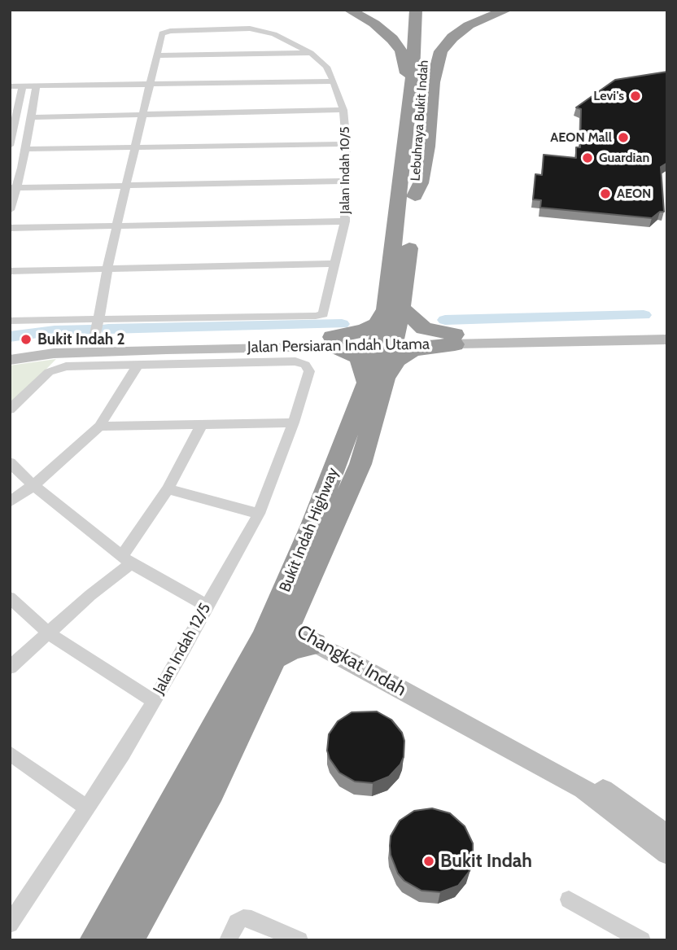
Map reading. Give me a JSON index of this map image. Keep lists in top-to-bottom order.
{
  "streets": {
    "highway": ["Lebuhraya Bukit Indah", "Bukit Indah Highway"],
    "main road": ["Jalan Persiaran Indah Utama", "Changkat Indah"],
    "street": ["Jalan Indah 10/5", "Jalan Indah 12/5"]
  },
  "crossings": [
    ["Lebuhraya Bukit Indah", "Bukit Indah Highway"],
    ["Jalan Persiaran Indah Utama", "Bukit Indah Highway"],
    ["Bukit Indah Highway", "Changkat Indah"]
  ],
  "places": [
    "Levi's",
    "AEON Mall",
    "Guardian",
    "AEON",
    "Bukit Indah 2",
    "Bukit Indah"
  ]
}
